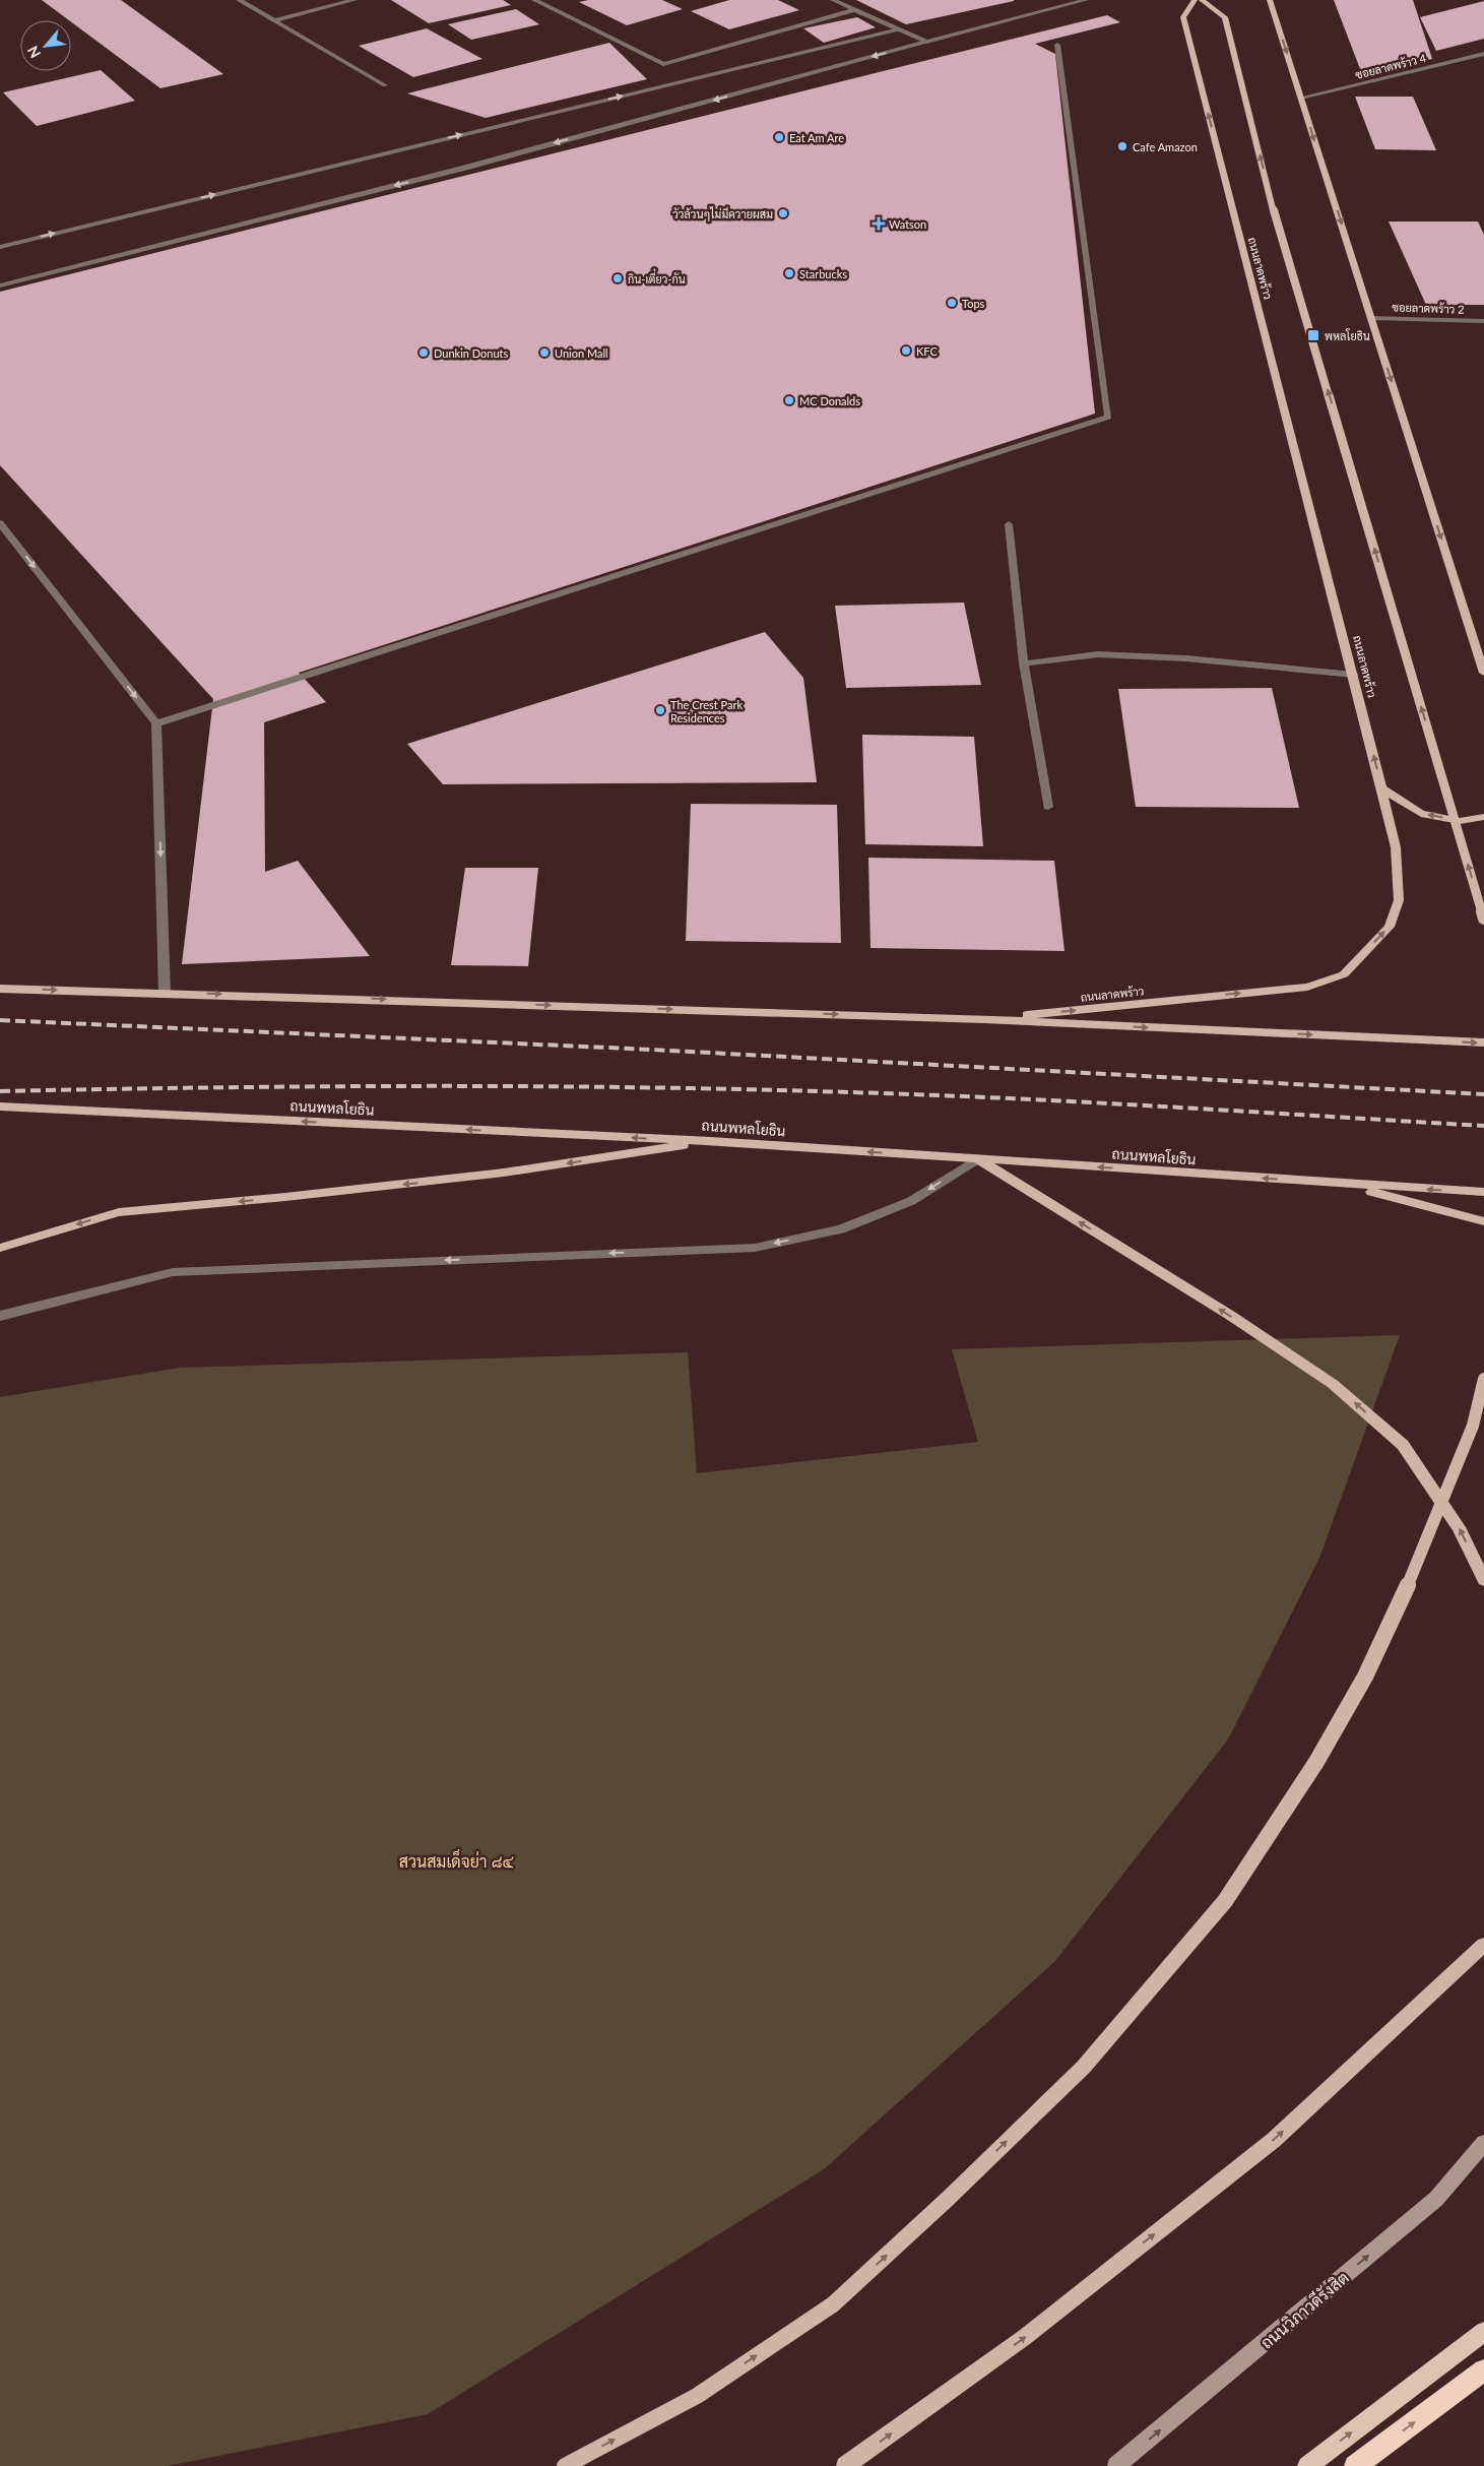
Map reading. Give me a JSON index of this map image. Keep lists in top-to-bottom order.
{
  "streets": {
    "main road": ["ถนนลาดพร้าว", "ถนนพหลโยธิน", "ถนนวิภาวดีรังสิต"],
    "street": ["ซอยลาดพร้าว 4", "ซอยลาดพร้าว 2"]
  },
  "parks": ["สวนสมเด็จย่า ๘๔"],
  "places": {
    "other": [
      "Eat Am Are",
      "Cafe Amazon",
      "วัวล้วนๆไม่มีควายผสม",
      "Starbucks",
      "กิน-เตี๋ยว-กัน",
      "Tops",
      "KFC",
      "Dunkin Donuts",
      "Union Mall",
      "MC Donalds",
      "The Crest Park Residences"
    ],
    "health": ["Watson"],
    "transit": ["พหลโยธิน"]
  },
  "north": "bottom left"
}
